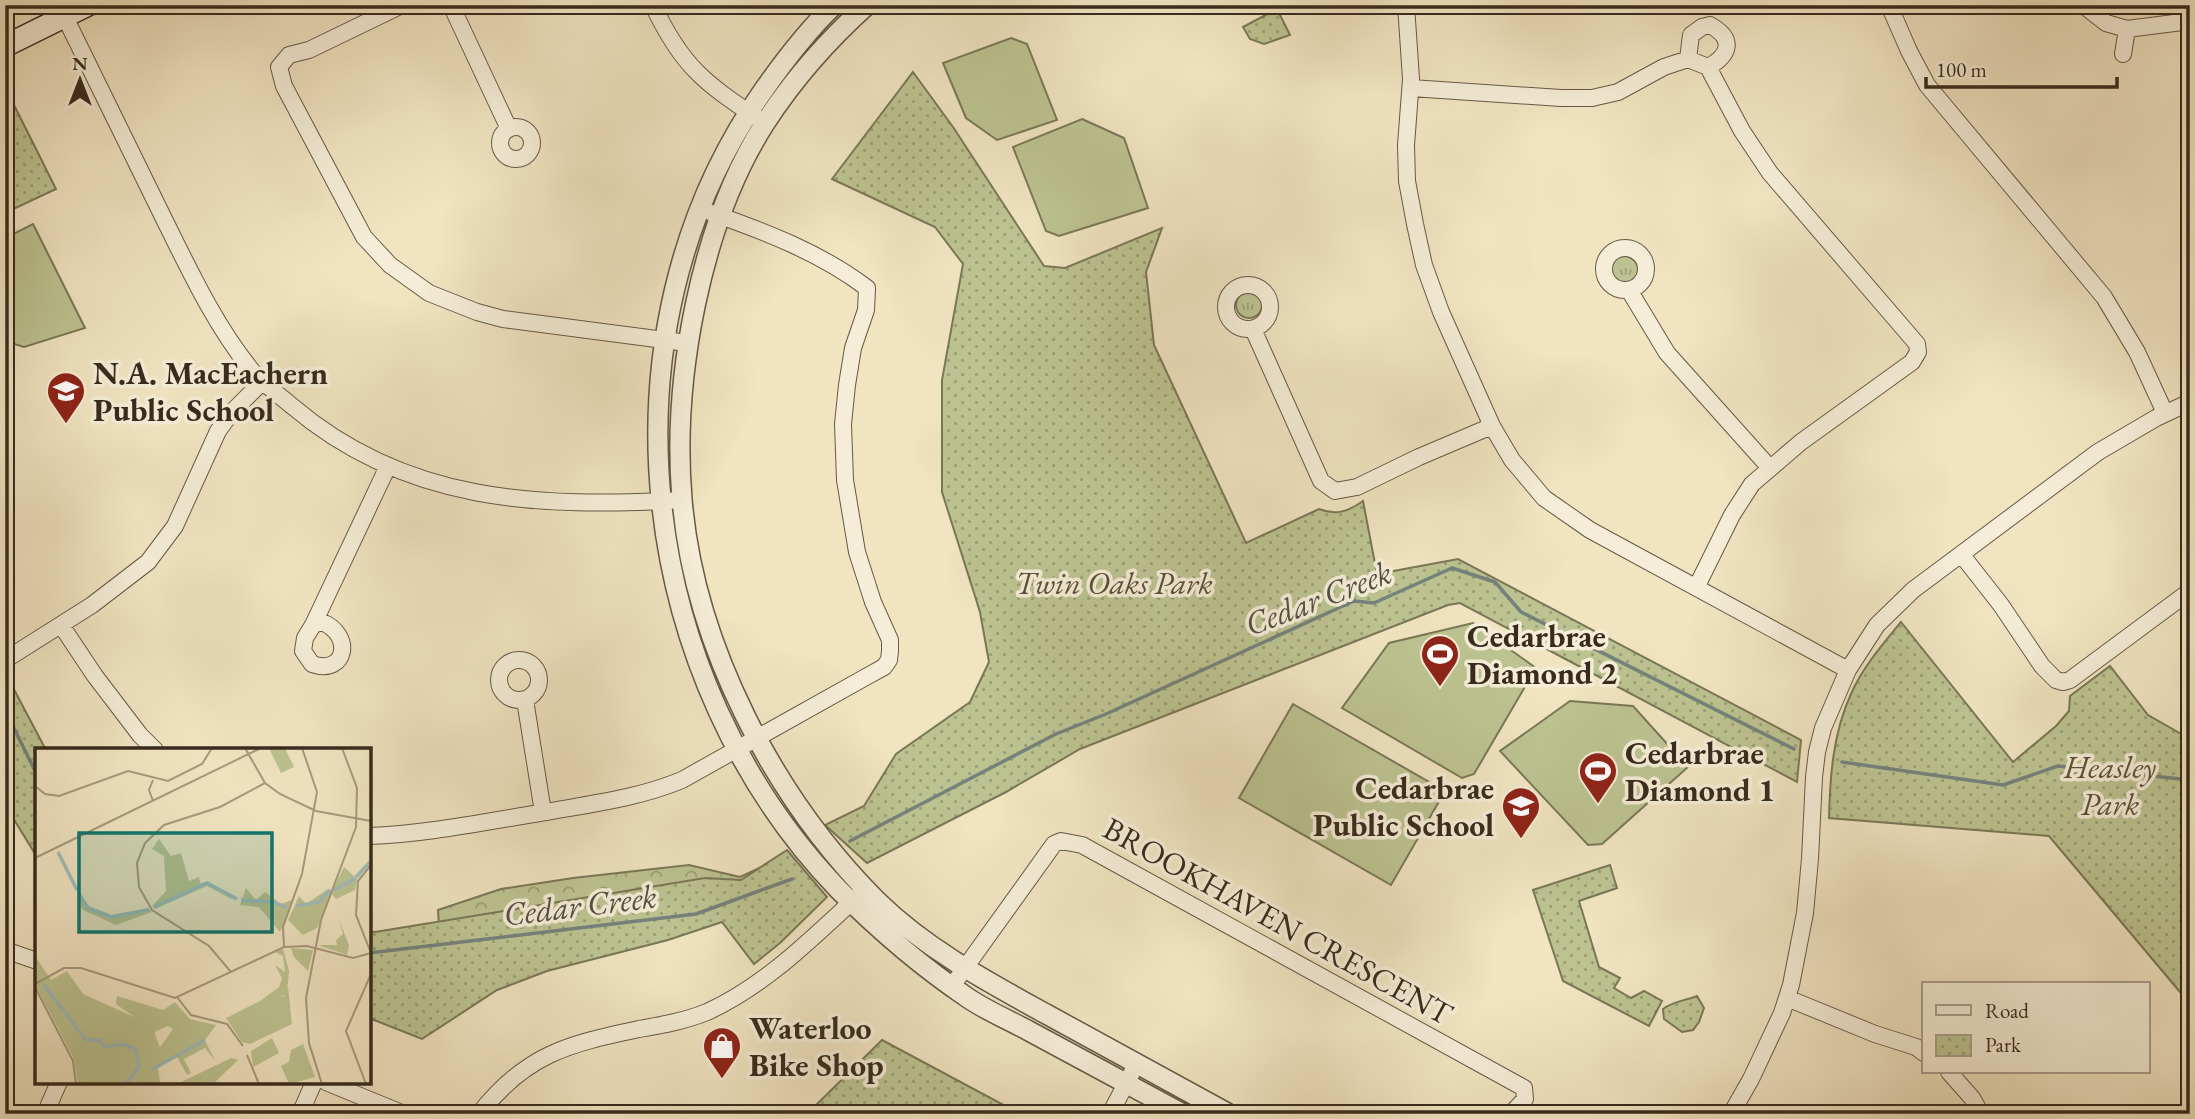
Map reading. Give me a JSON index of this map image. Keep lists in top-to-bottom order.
{
  "streets": {
    "street": ["BROOKHAVEN CRESCENT"]
  },
  "water": ["Cedar Creek"],
  "parks": ["Twin Oaks Park", "Heasley Park"],
  "places": {
    "school or university": ["N.A. MacEachern Public School", "Cedarbrae Public School"],
    "sports": ["Cedarbrae Diamond 2", "Cedarbrae Diamond 1"],
    "shop": ["Waterloo Bike Shop"]
  },
  "legend": ["Road", "Park"],
  "scale_bar": "100 m",
  "north": "top"
}
